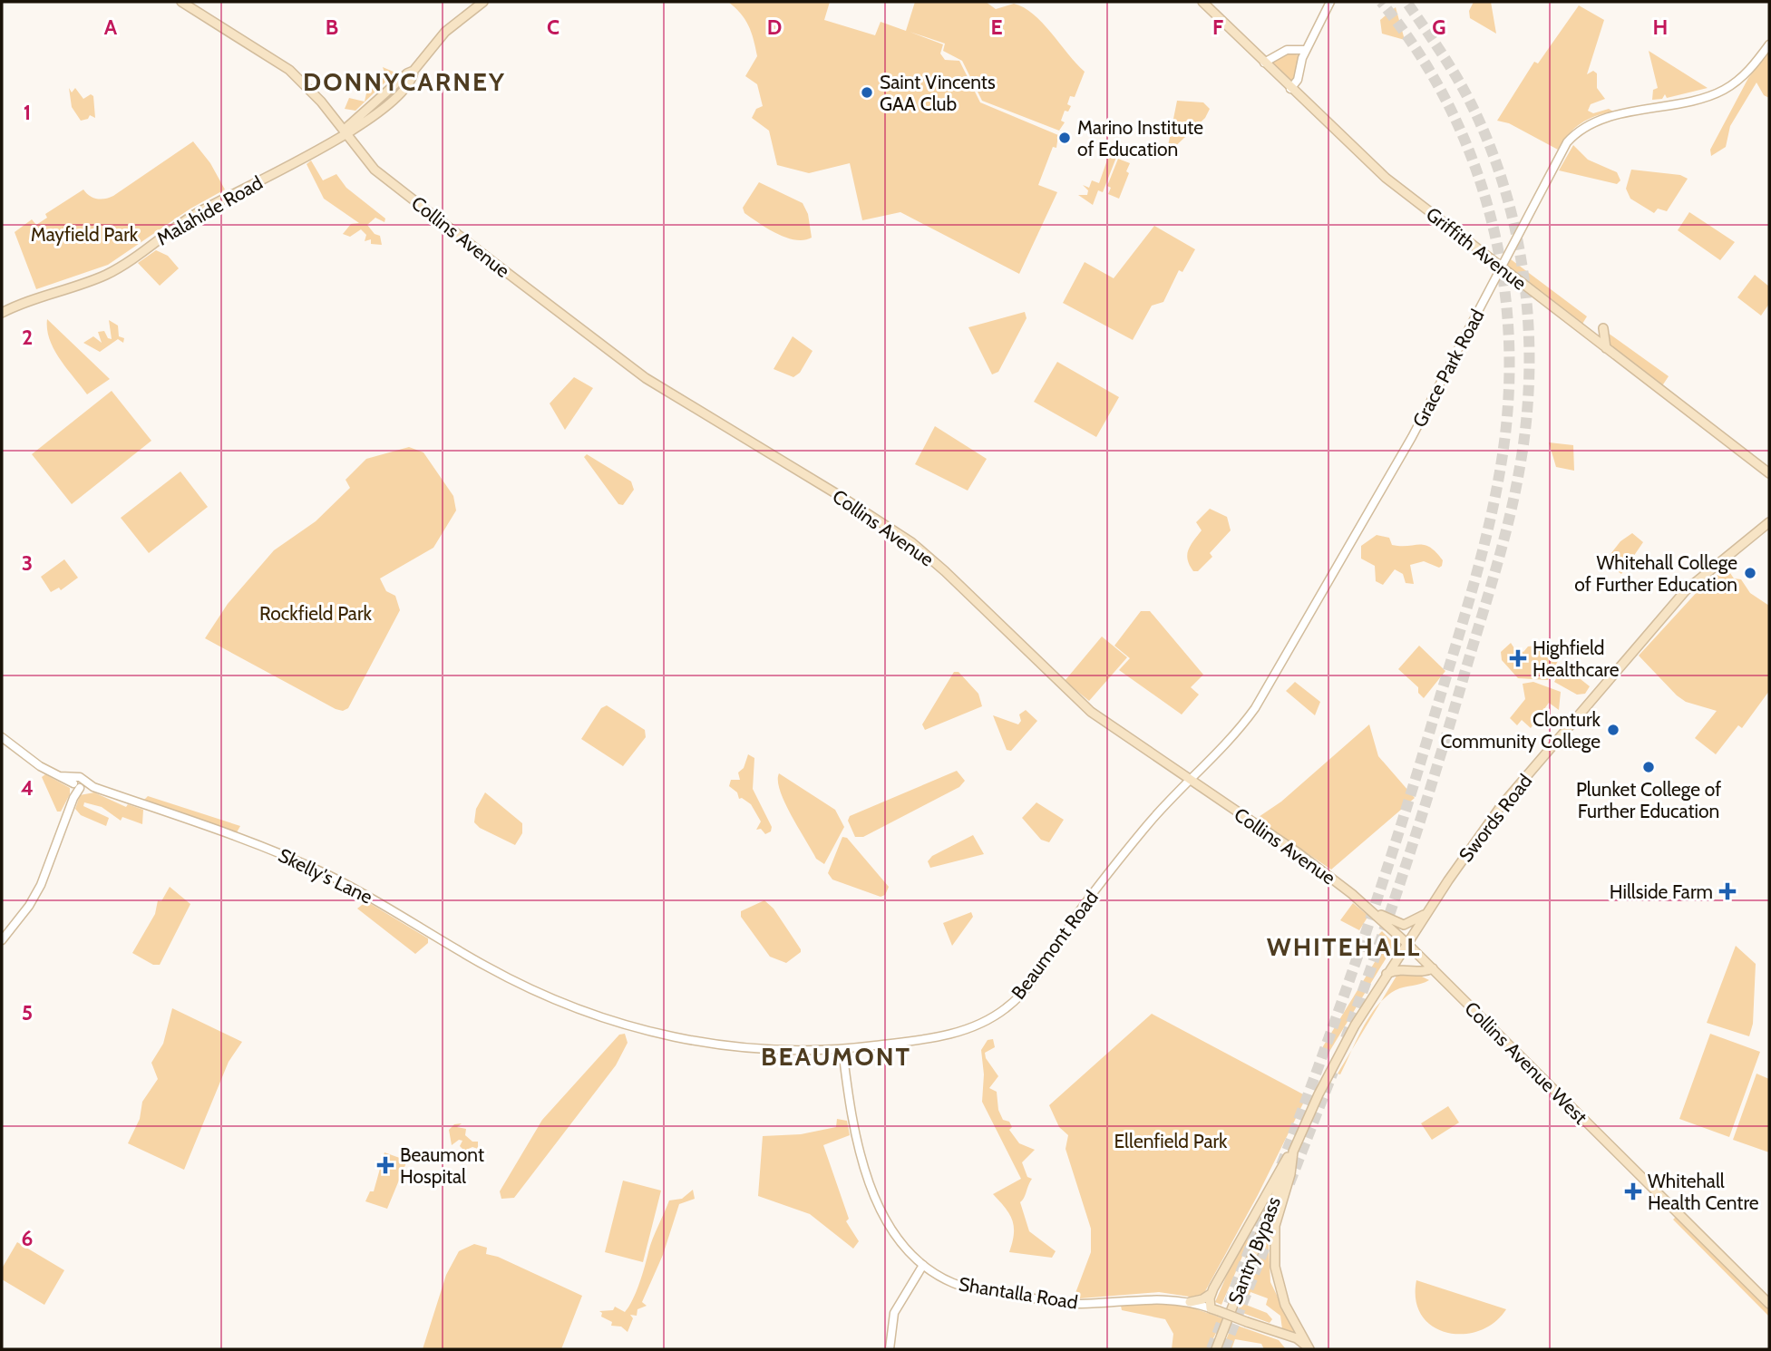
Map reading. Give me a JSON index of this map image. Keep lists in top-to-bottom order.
{
  "streets": {
    "main road": [
      "Malahide Road",
      "Collins Avenue",
      "Griffith Avenue",
      "Swords Road",
      "Collins Avenue West",
      "Santry Bypass",
      "Shantalla Road"
    ],
    "street": ["Grace Park Road", "Skelly's Lane", "Beaumont Road"]
  },
  "crossings": [
    ["Malahide Road", "Collins Avenue"],
    ["Collins Avenue", "Grace Park Road"],
    ["Collins Avenue", "Swords Road"],
    ["Collins Avenue", "Beaumont Road"],
    ["Collins Avenue", "Collins Avenue West"],
    ["Griffith Avenue", "Grace Park Road"],
    ["Grace Park Road", "Beaumont Road"],
    ["Swords Road", "Collins Avenue West"],
    ["Swords Road", "Santry Bypass"],
    ["Swords Road", "Shantalla Road"],
    ["Skelly's Lane", "Beaumont Road"],
    ["Beaumont Road", "Shantalla Road"]
  ],
  "districts": ["DONNYCARNEY", "WHITEHALL", "BEAUMONT"],
  "parks": ["Mayfield Park", "Rockfield Park", "Ellenfield Park"],
  "places": {
    "other": [
      "Saint Vincents GAA Club",
      "Marino Institute of Education",
      "Whitehall College of Further Education",
      "Clonturk Community College",
      "Plunket College of Further Education"
    ],
    "health": [
      "Highfield Healthcare",
      "Hillside Farm",
      "Beaumont Hospital",
      "Whitehall Health Centre"
    ]
  },
  "grid": {
    "columns": [
      "A",
      "B",
      "C",
      "D",
      "E",
      "F",
      "G",
      "H"
    ],
    "rows": [
      "1",
      "2",
      "3",
      "4",
      "5",
      "6"
    ]
  }
}
